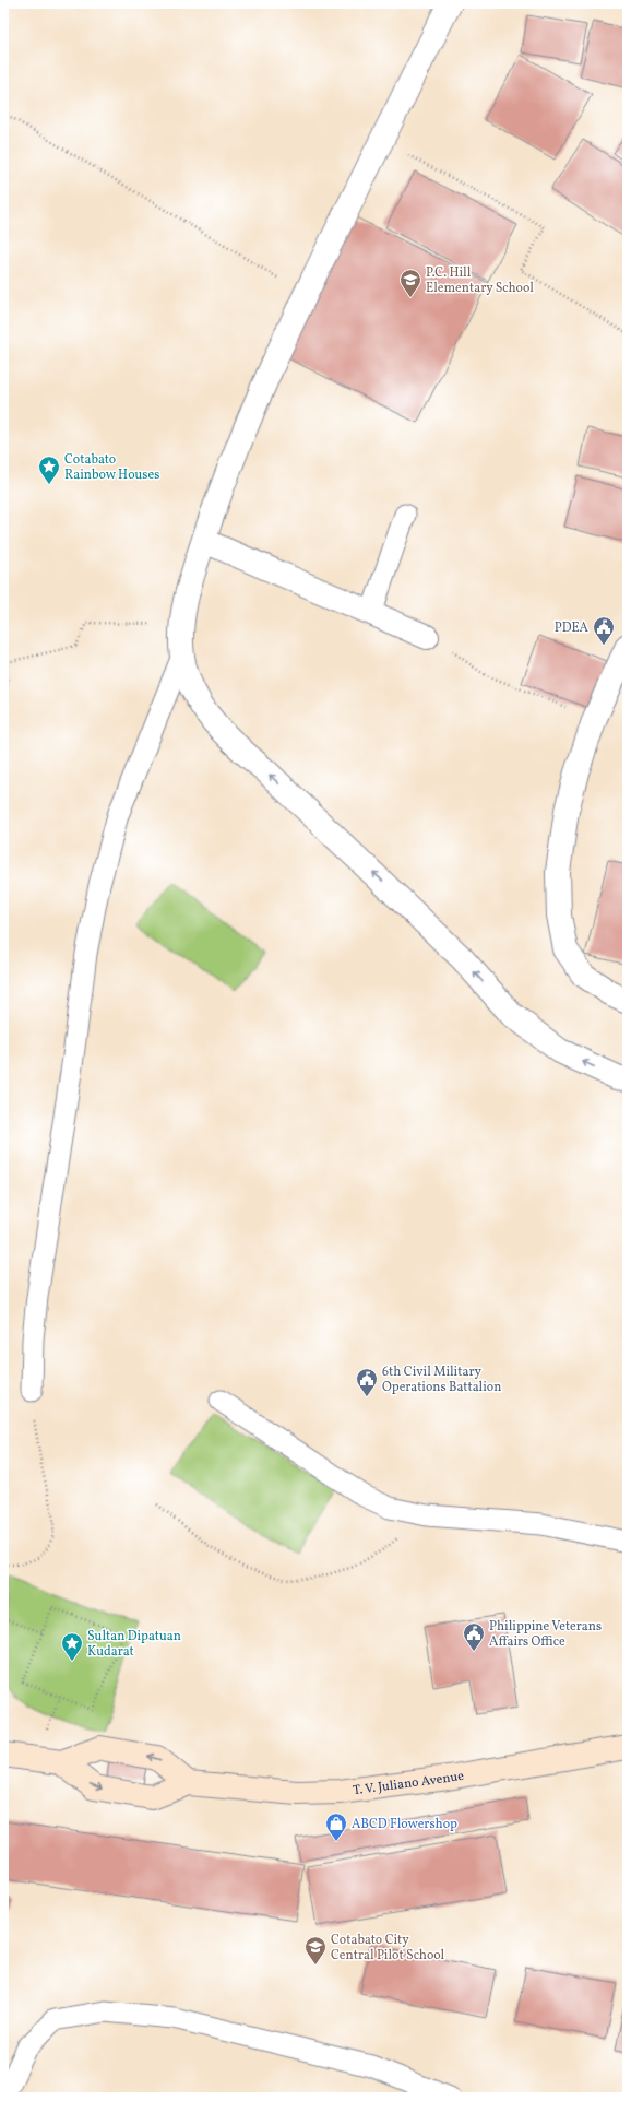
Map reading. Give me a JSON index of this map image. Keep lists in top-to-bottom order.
{
  "streets": {
    "main road": ["T. V. Juliano Avenue"]
  },
  "places": {
    "school or university": ["P.C. Hill Elementary School", "Cotabato City Central Pilot School"],
    "place": ["Cotabato Rainbow Houses", "Sultan Dipatuan Kudarat"],
    "public building": ["PDEA", "6th Civil Military Operations Battalion", "Philippine Veterans Affairs Office"],
    "shop": ["ABCD Flowershop"]
  }
}
